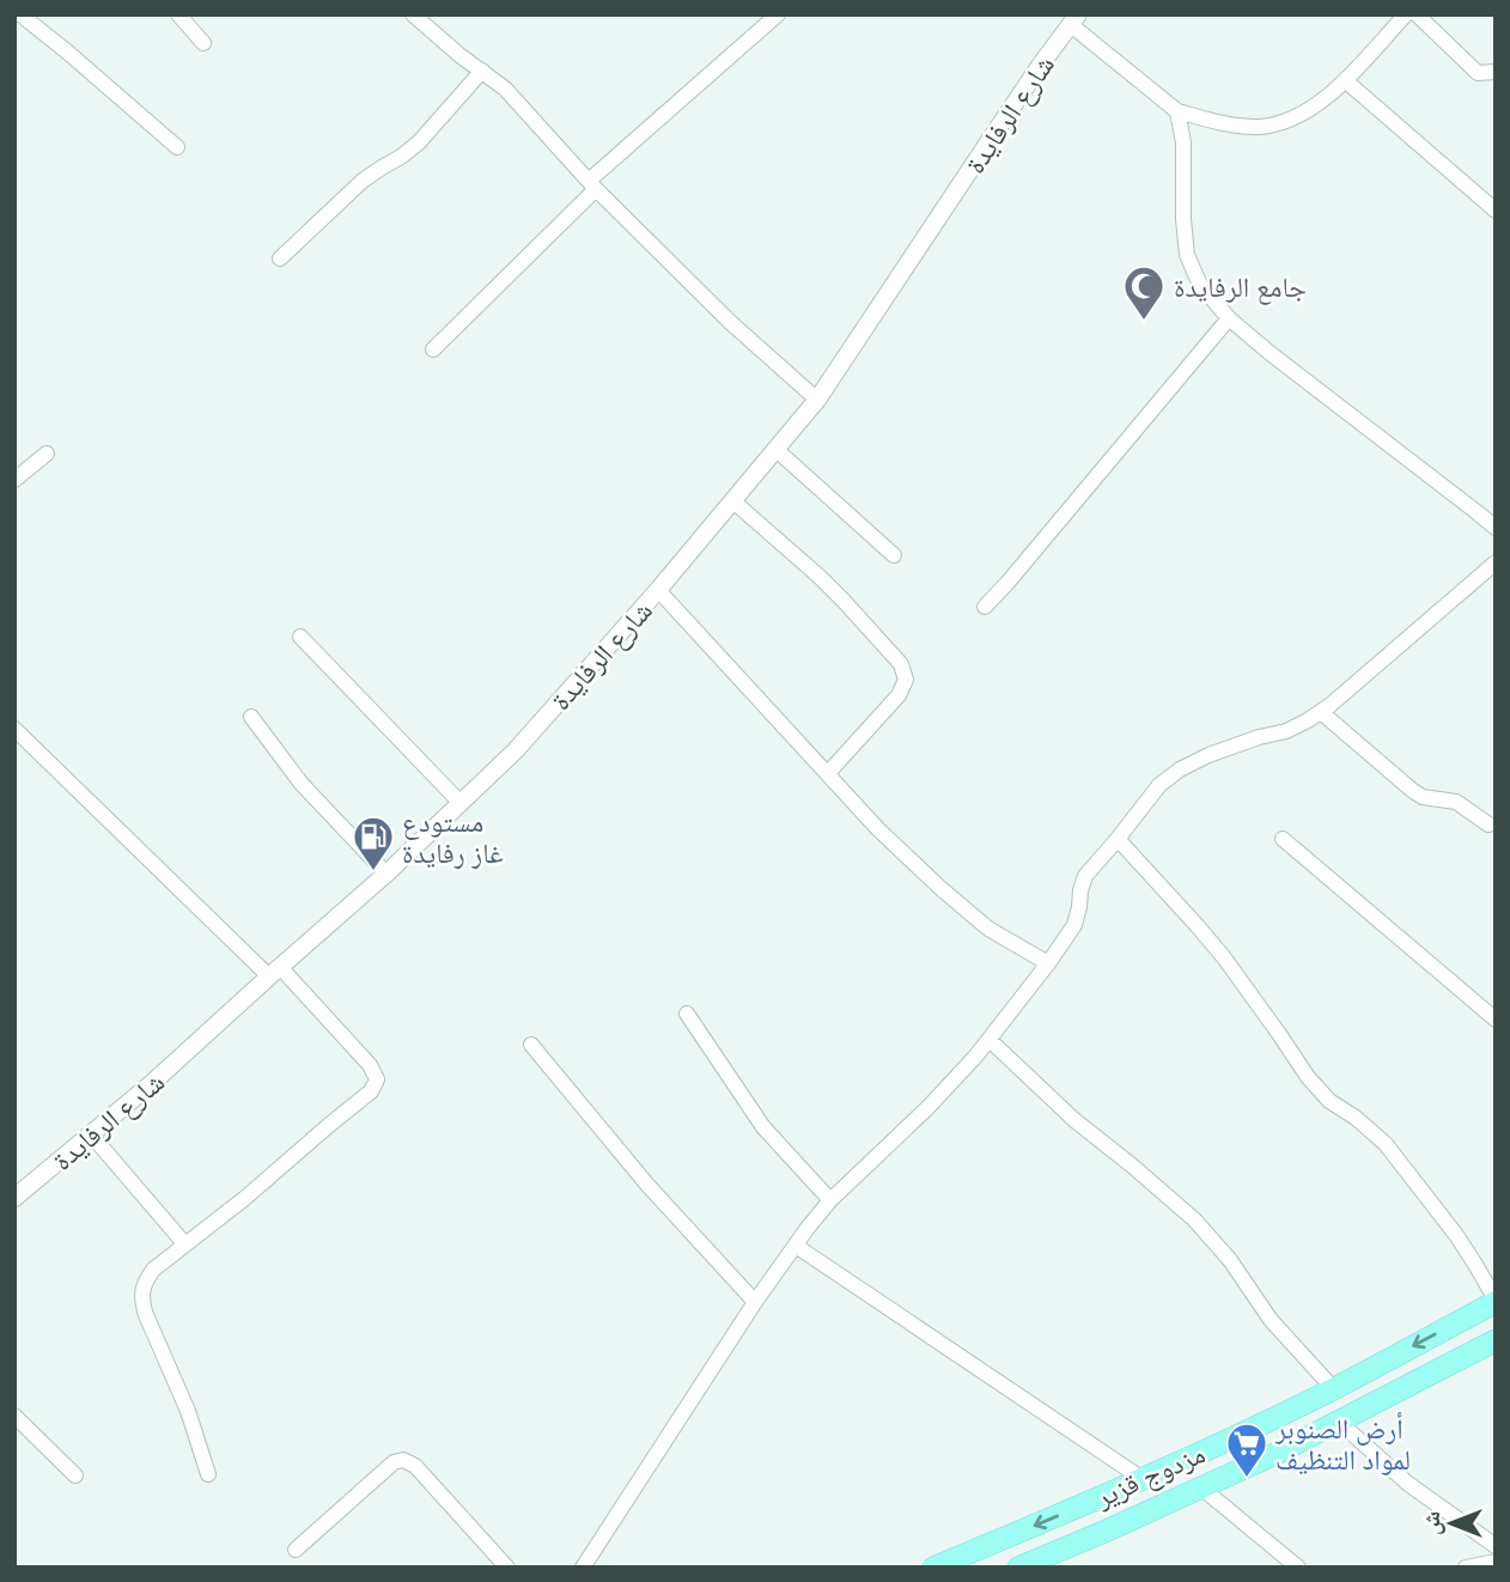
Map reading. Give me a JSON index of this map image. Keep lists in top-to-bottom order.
{
  "streets": {
    "main road": ["مزدوج قزير"],
    "street": ["شارع الرفايدة"]
  },
  "places": {
    "mosque": ["جامع الرفايدة"],
    "fuel station": ["مستودع غاز رفايدة"],
    "supermarket": ["أرض الصنوبر لمواد التنظيف"]
  },
  "north": "left"
}
